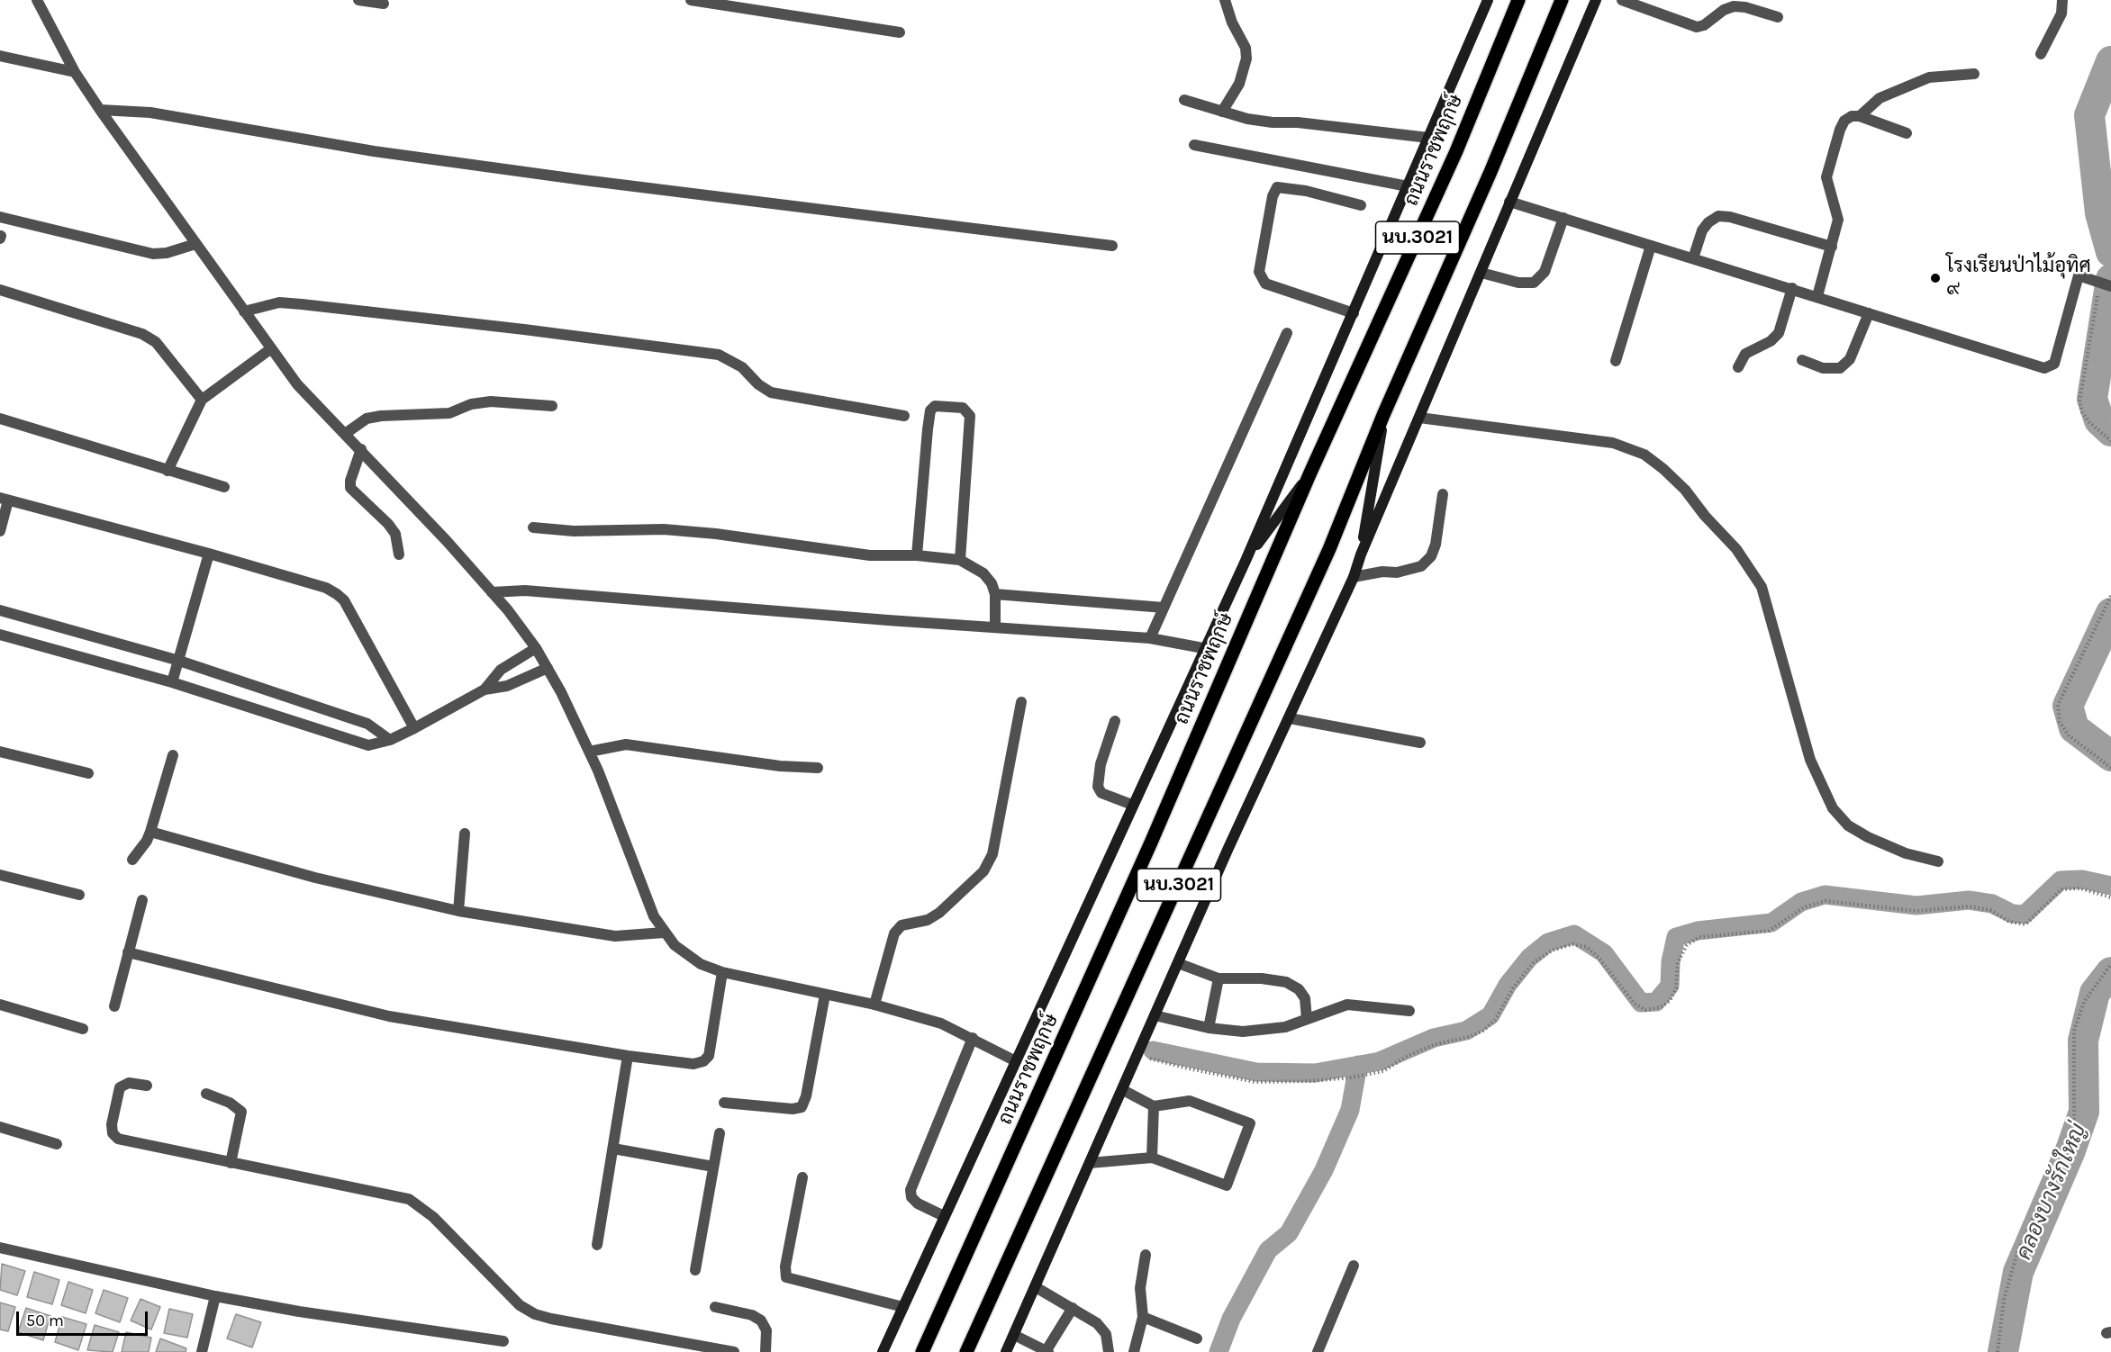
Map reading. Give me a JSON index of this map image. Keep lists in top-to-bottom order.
{
  "streets": {
    "main road": ["ถนนราชพฤกษ์", "นบ.3021"]
  },
  "water": ["คลองบางรักใหญ่"],
  "places": ["โรงเรียนป่าไม้อุทิศ ๙"],
  "scale_bar": "50 m"
}
